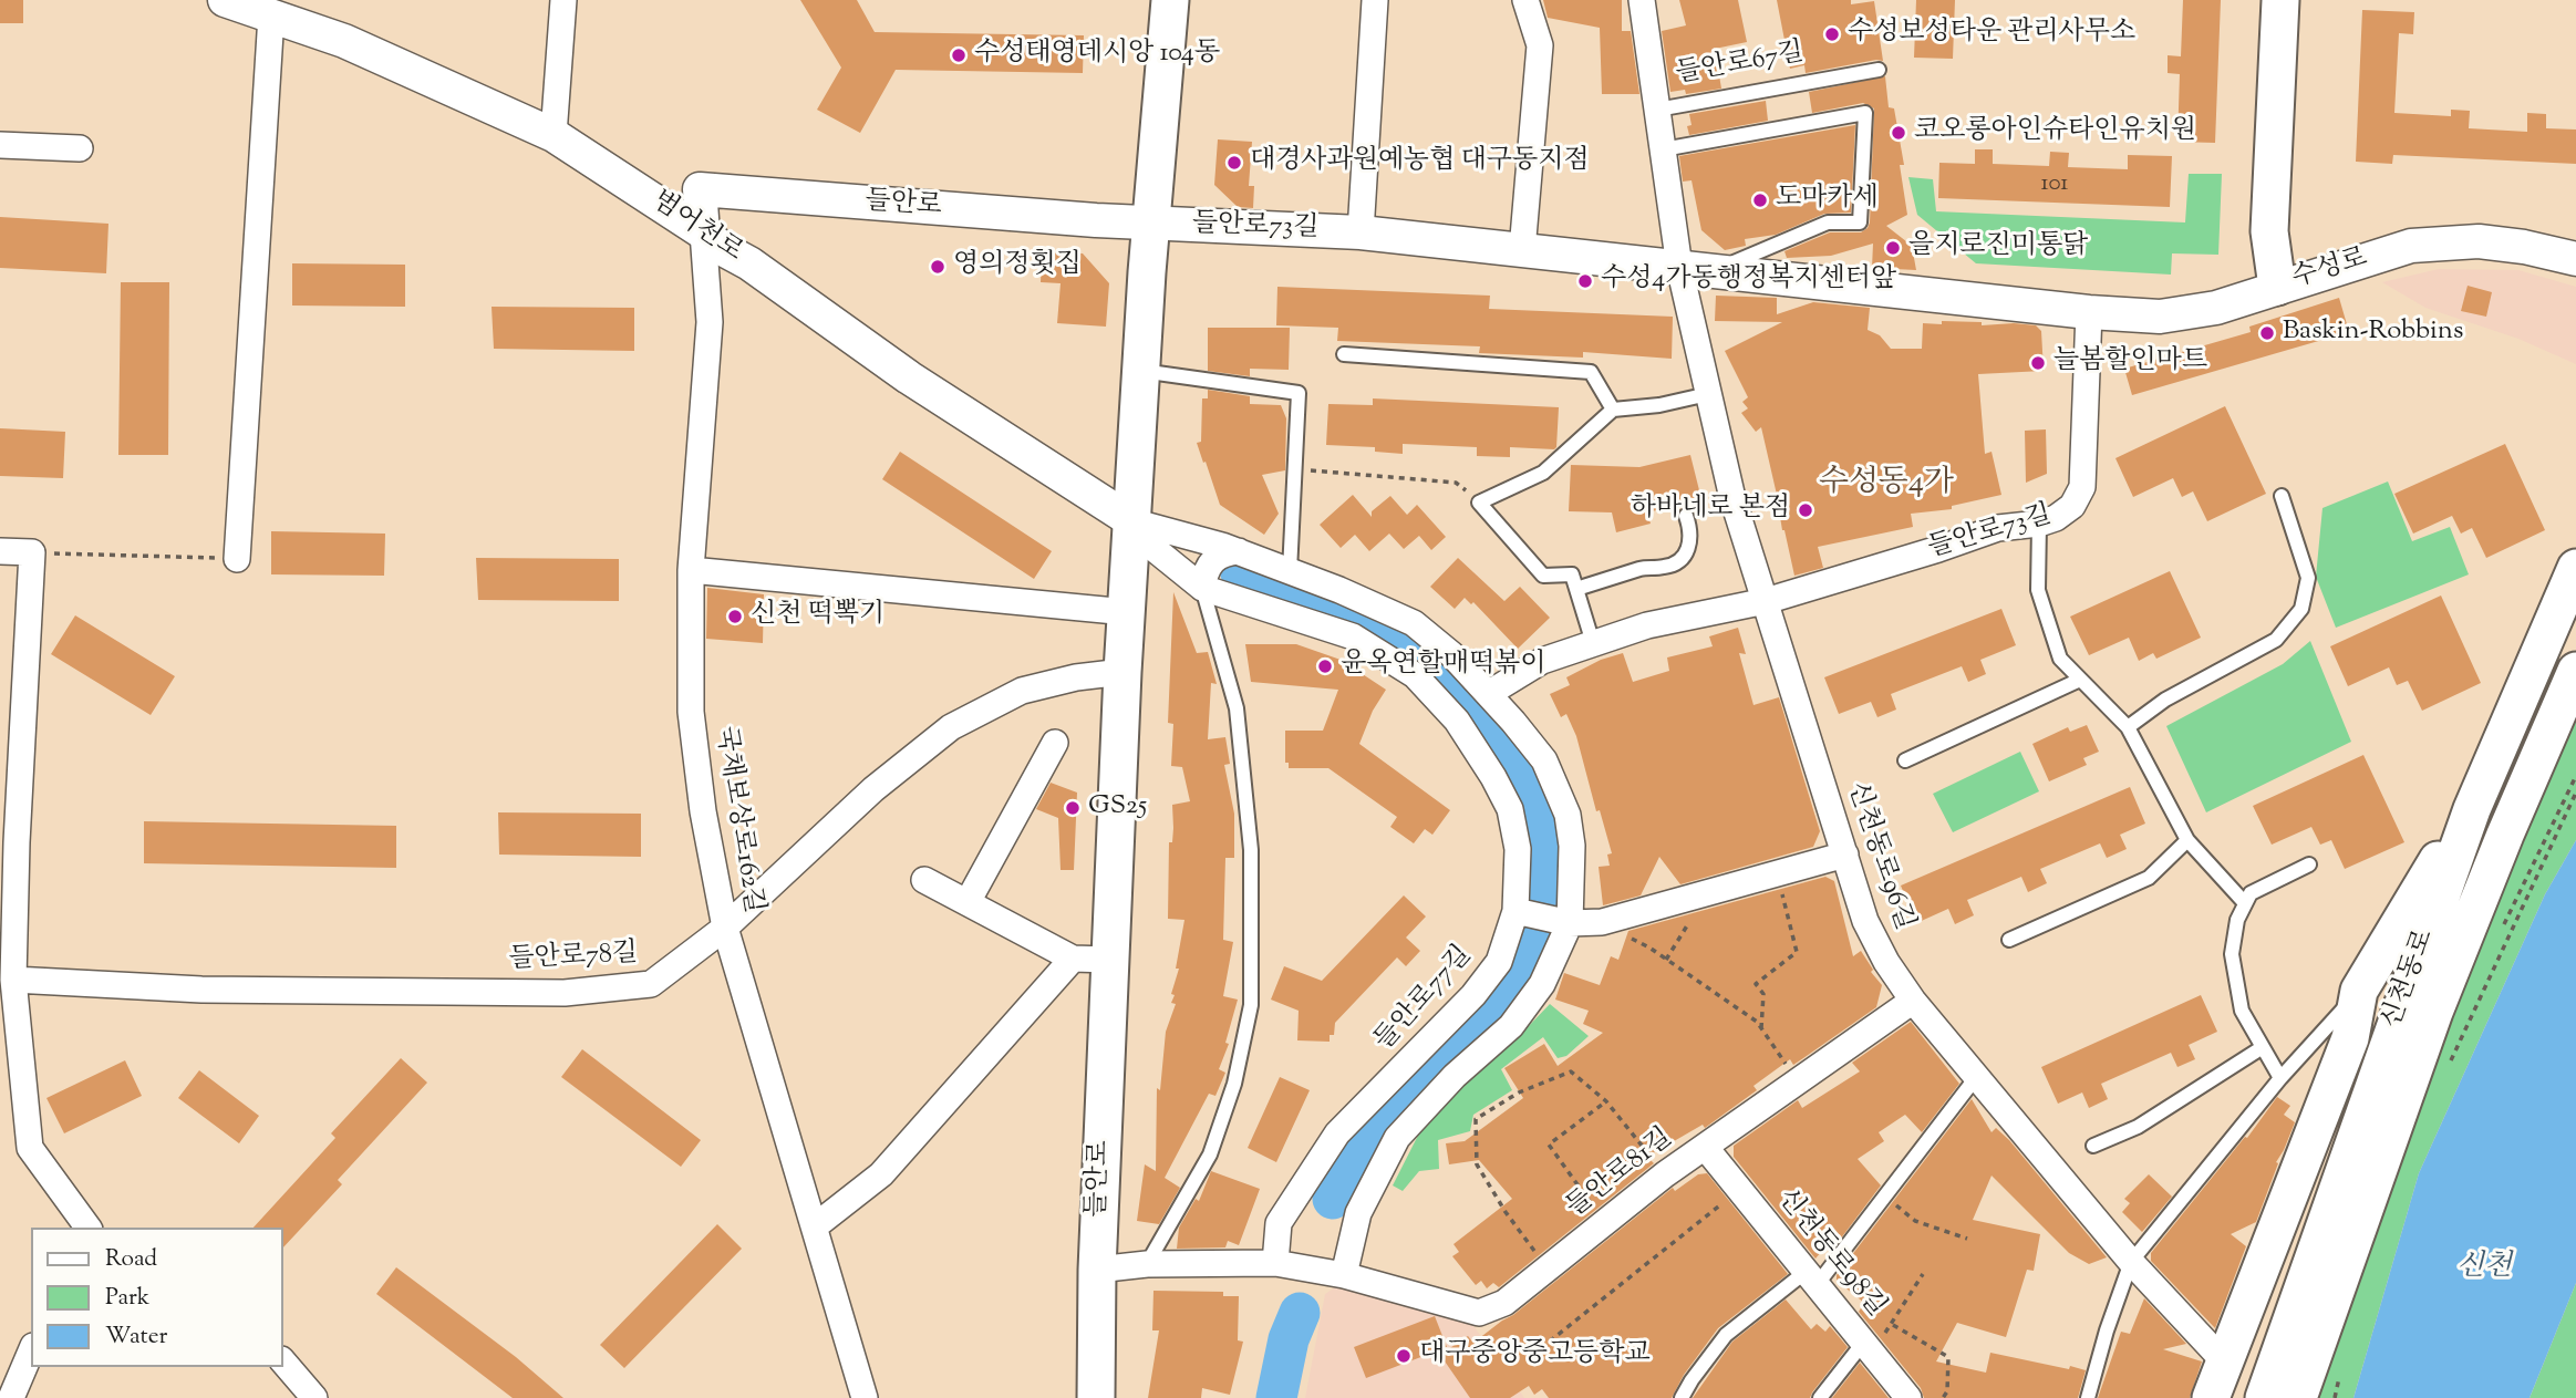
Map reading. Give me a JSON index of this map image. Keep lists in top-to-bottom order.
{
  "streets": {
    "main road": ["들안로", "수성로", "신천동로"],
    "street": [
      "들안로67길",
      "범어천로",
      "들안로73길",
      "국채보상로162길",
      "신천동로96길",
      "들안로78길",
      "들안로77길",
      "들안로81길",
      "신천동로98길"
    ]
  },
  "crossings": [
    ["들안로67길", "들안로73길"],
    ["들안로67길", "신천동로96길"],
    ["들안로", "범어천로"],
    ["들안로", "들안로73길"],
    ["들안로", "국채보상로162길"],
    ["들안로", "들안로78길"],
    ["들안로", "들안로77길"],
    ["범어천로", "국채보상로162길"],
    ["범어천로", "들안로77길"],
    ["들안로73길", "수성로"],
    ["들안로73길", "신천동로96길"],
    ["국채보상로162길", "들안로78길"],
    ["신천동로96길", "들안로81길"],
    ["들안로77길", "들안로81길"],
    ["들안로81길", "신천동로98길"]
  ],
  "districts": ["수성동4가"],
  "water": ["신천"],
  "places": [
    "수성보성타운 관리사무소",
    "수성태영데시앙 104동",
    "코오롱아인슈타인유치원",
    "대경사과원예농협 대구동지점",
    "도마카세",
    "을지로진미통닭",
    "영의정횟집",
    "수성4가동행정복지센터앞",
    "Baskin-Robbins",
    "늘봄할인마트",
    "하바네로 본점",
    "신천 떡뽁기",
    "윤옥연할매떡볶이",
    "GS25",
    "대구중앙중고등학교"
  ],
  "house_numbers": ["101"],
  "legend": ["Road", "Park", "Water"]
}
